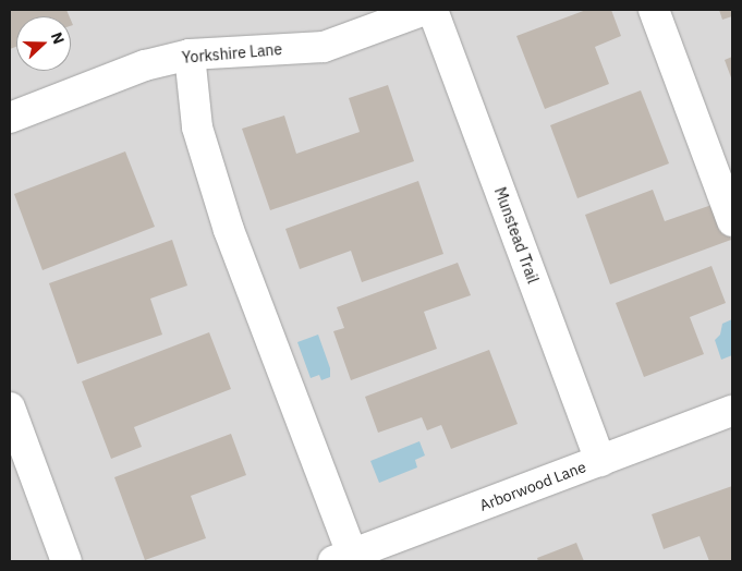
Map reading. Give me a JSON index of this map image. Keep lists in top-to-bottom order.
{
  "streets": {
    "street": ["Yorkshire Lane", "Munstead Trail", "Arborwood Lane"]
  },
  "crossings": [
    ["Munstead Trail", "Arborwood Lane"]
  ],
  "north": "right"
}
